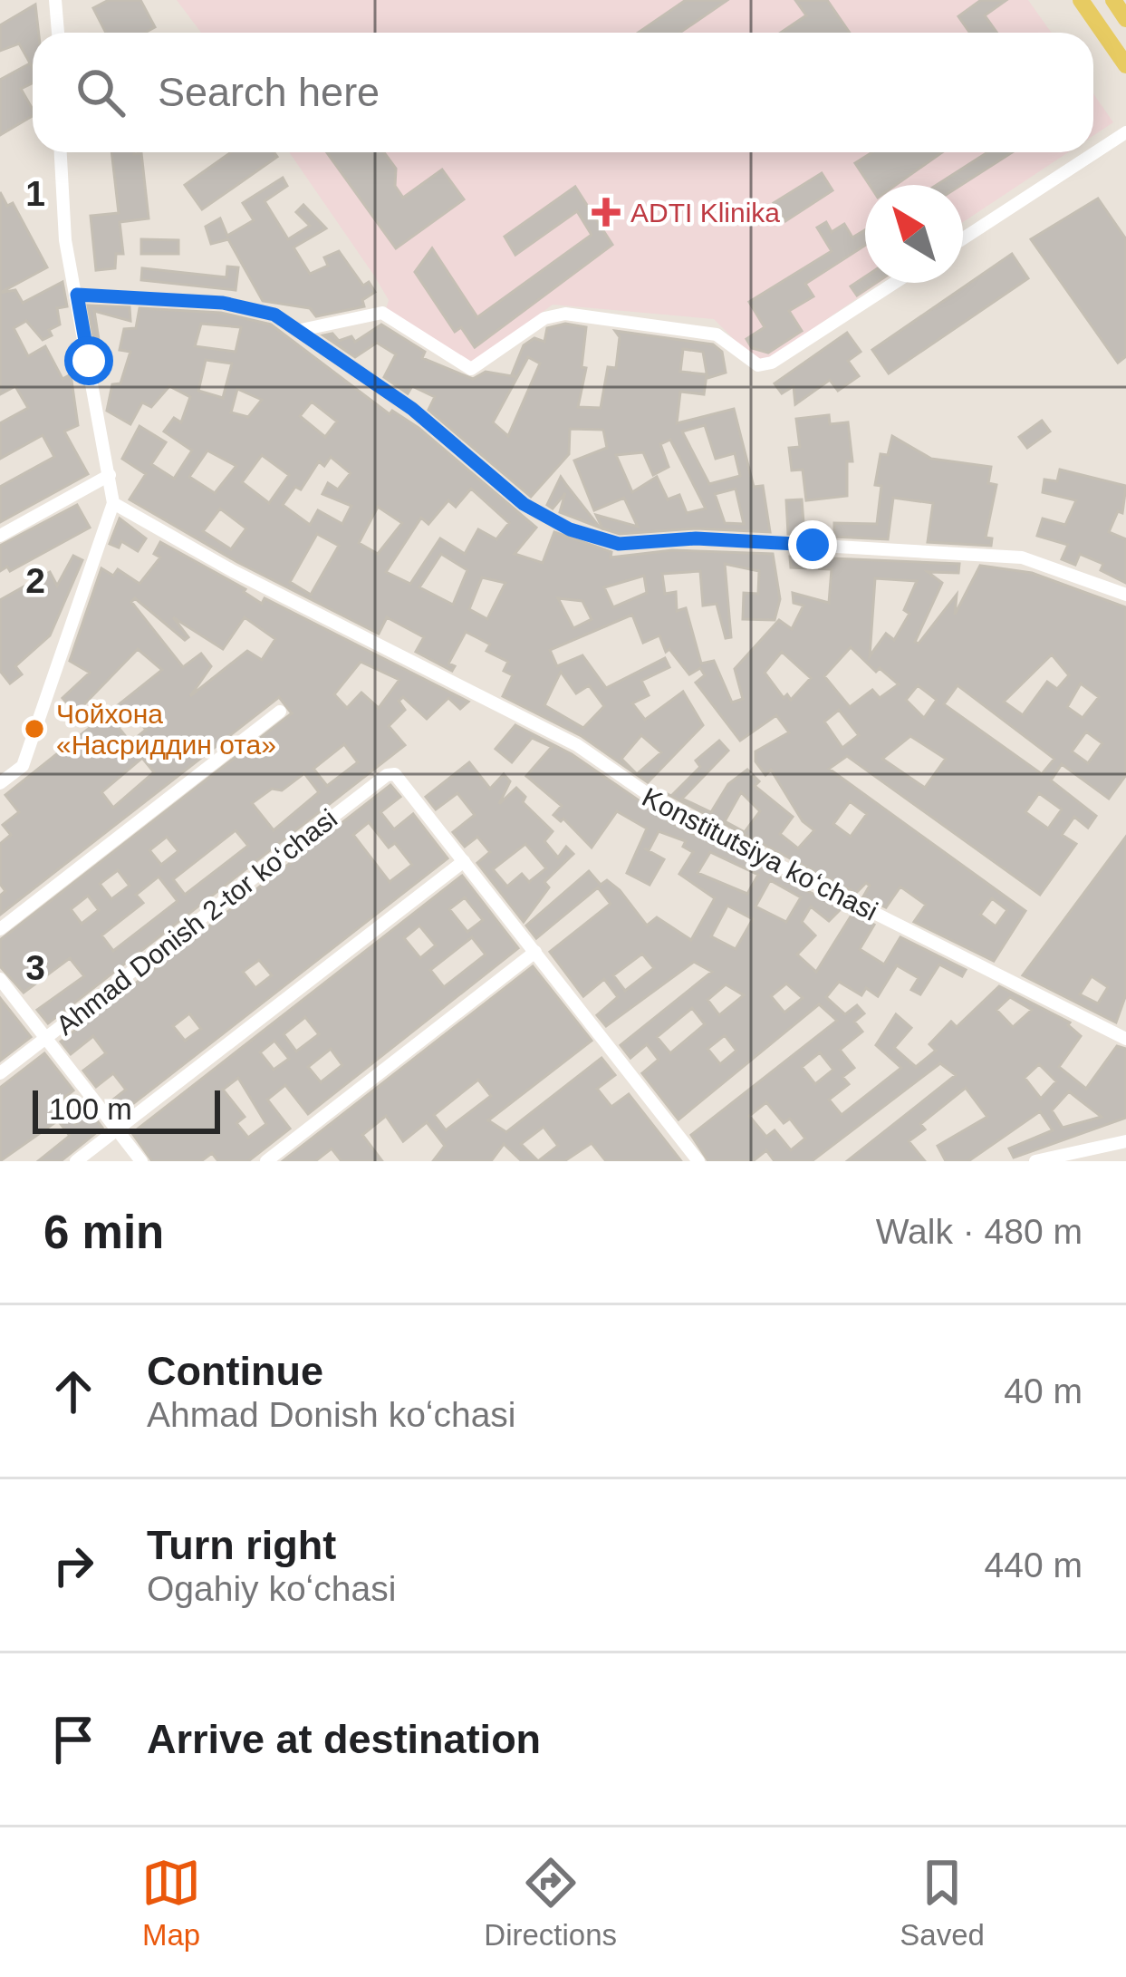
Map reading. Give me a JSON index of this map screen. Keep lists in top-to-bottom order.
{
  "streets": {
    "street": ["Konstitutsiya koʻchasi", "Ahmad Donish 2-tor koʻchasi"]
  },
  "places": {
    "health": ["ADTI Klinika"],
    "other": ["Чойхона «Насриддин ота»"]
  },
  "scale_bar": "100 m",
  "north": "top left",
  "page": {
    "search": "Search here",
    "scale": "100 m",
    "heading": ["6 min", "Walk · 480 m"],
    "list": [
      ["Continue", "Ahmad Donish koʻchasi", "40 m"],
      ["Turn right", "Ogahiy koʻchasi", "440 m"],
      "Arrive at destination"
    ],
    "nav": ["Map", "Directions", "Saved"]
  },
  "grid": {
    "rows": ["1", "2", "3"]
  }
}
